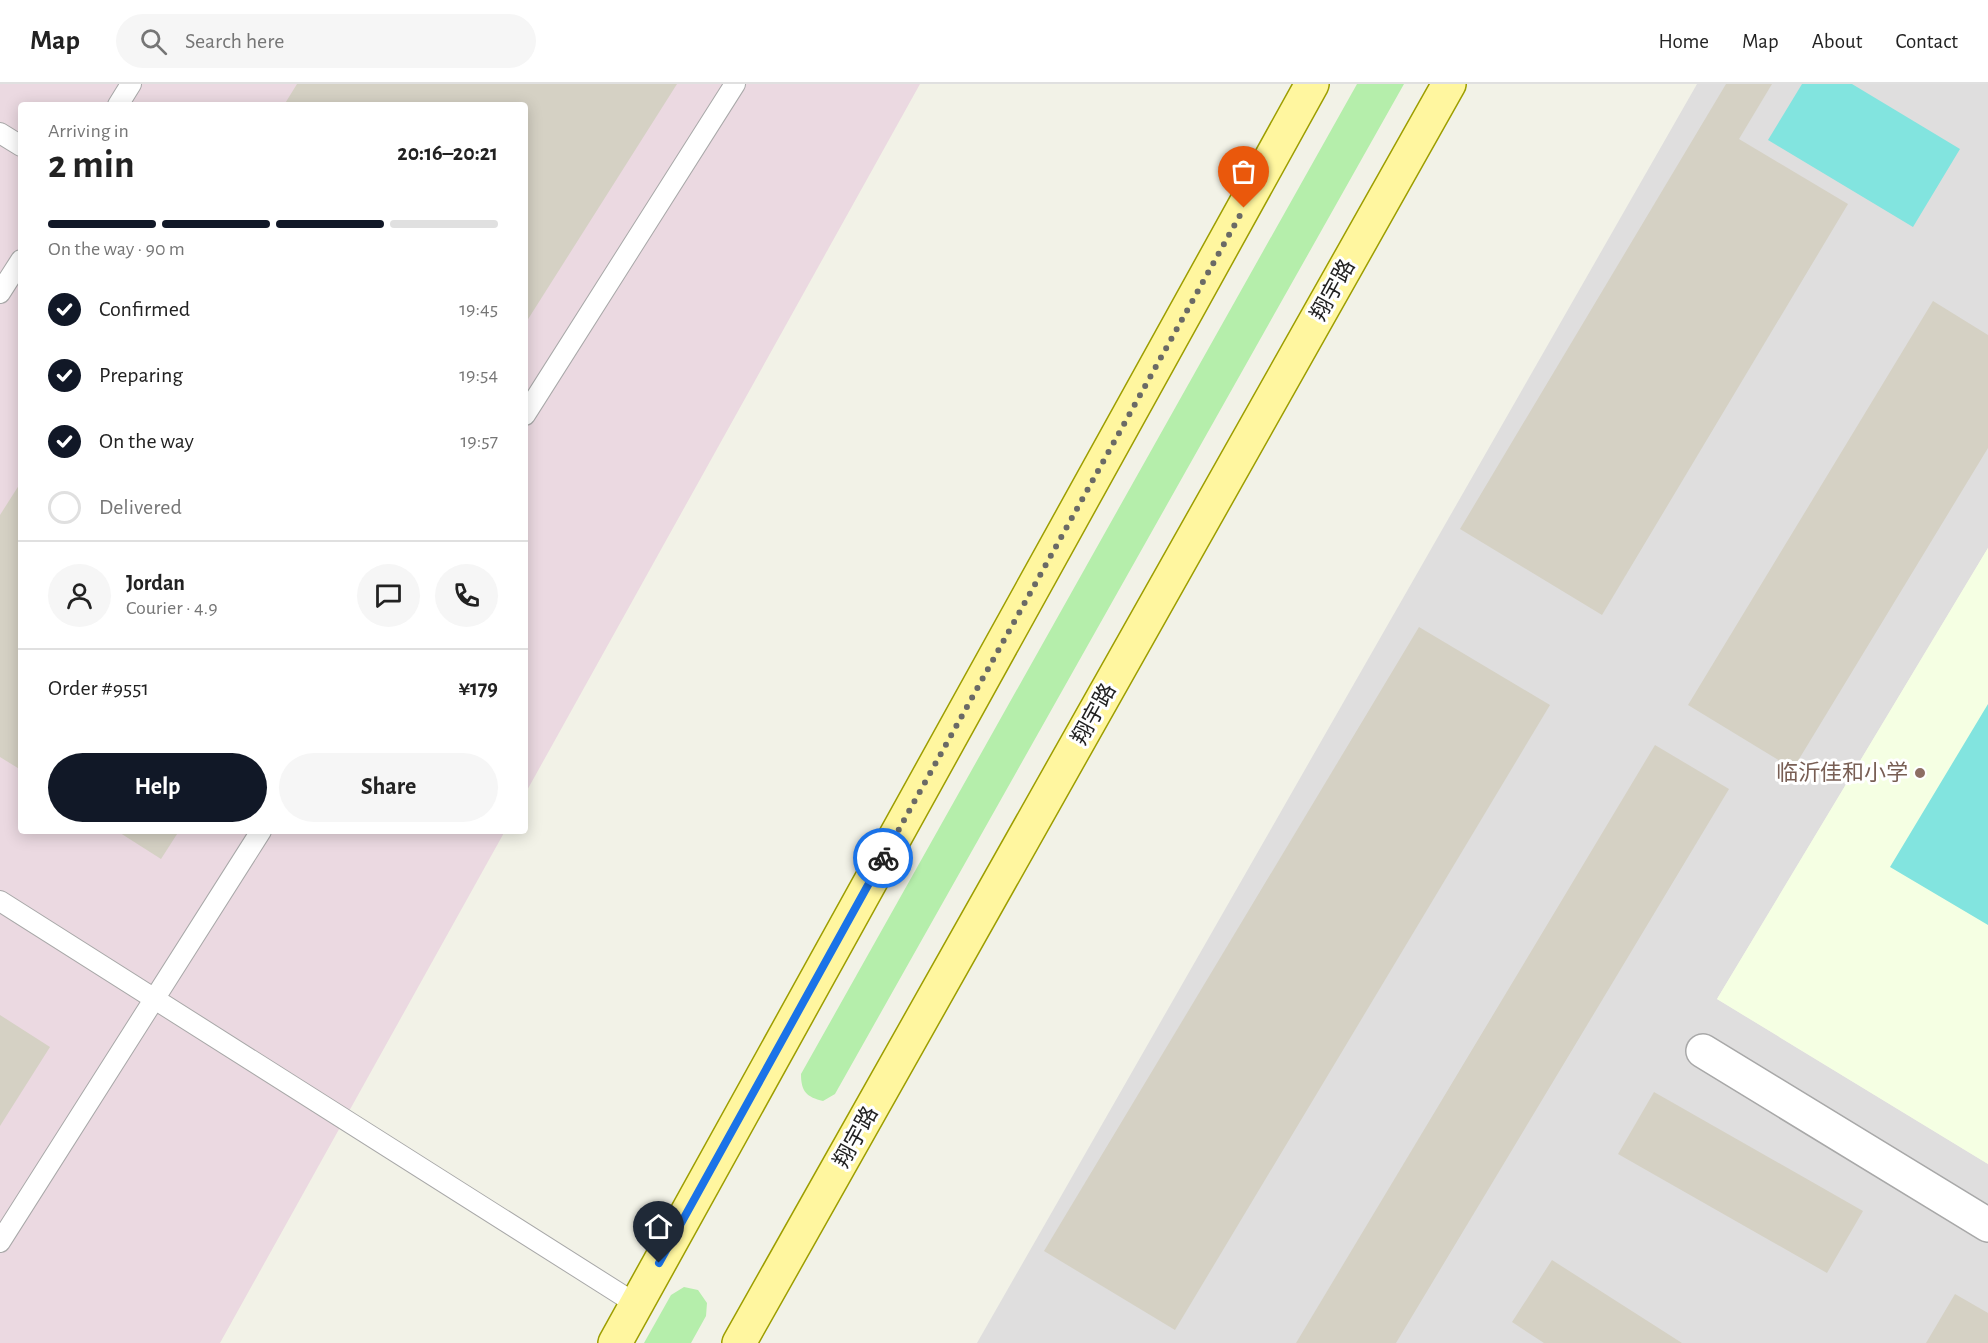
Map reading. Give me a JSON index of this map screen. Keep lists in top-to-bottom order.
{
  "streets": {
    "main road": ["翔宇路"]
  },
  "places": ["临沂佳和小学"],
  "page": {
    "header": "Map",
    "search": "Search here",
    "nav": [
      "Home",
      "Map",
      "About",
      "Contact"
    ],
    "heading": ["2 min", "Arriving in", "20:16–20:21"],
    "panel": [
      "Jordan",
      "Courier · 4.9",
      "Order #9551",
      "¥179"
    ],
    "bar": "On the way · 90 m",
    "list": [
      ["Confirmed", "19:45"],
      ["Preparing", "19:54"],
      ["On the way", "19:57"],
      "Delivered"
    ],
    "buttons": ["Help", "Share"]
  }
}
